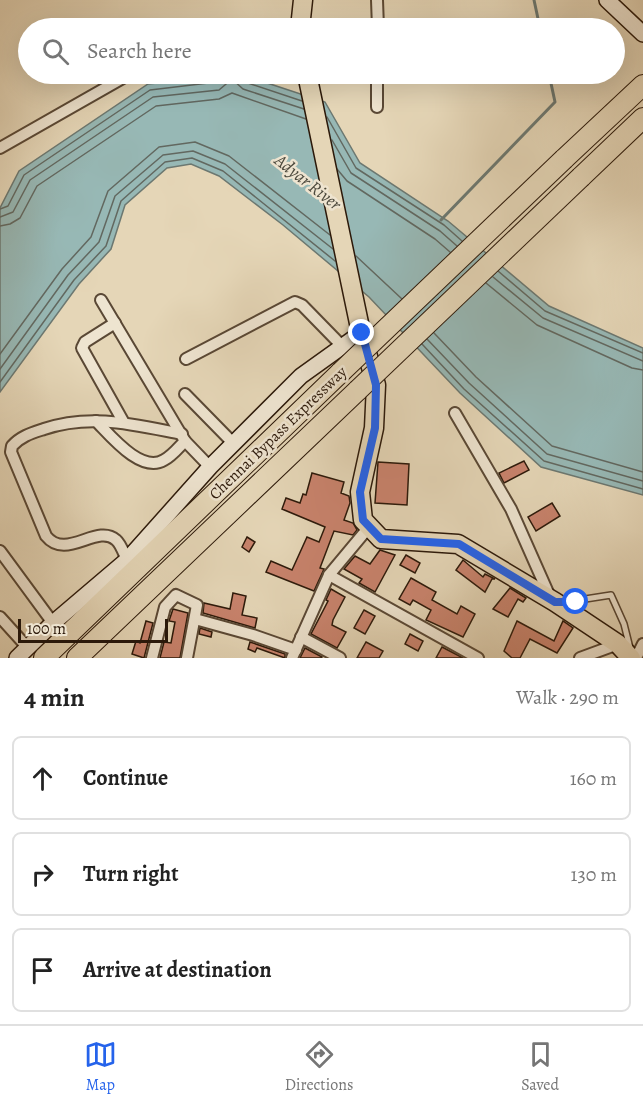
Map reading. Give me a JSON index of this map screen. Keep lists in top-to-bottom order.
{
  "streets": {
    "highway": ["Chennai Bypass Expressway"]
  },
  "water": ["Adyar River"],
  "scale_bar": "100 m",
  "page": {
    "search": "Search here",
    "scale": "100 m",
    "heading": ["4 min", "Walk · 290 m"],
    "list": [
      ["Continue", "160 m"],
      ["Turn right", "130 m"],
      "Arrive at destination"
    ],
    "nav": ["Map", "Directions", "Saved"]
  }
}
